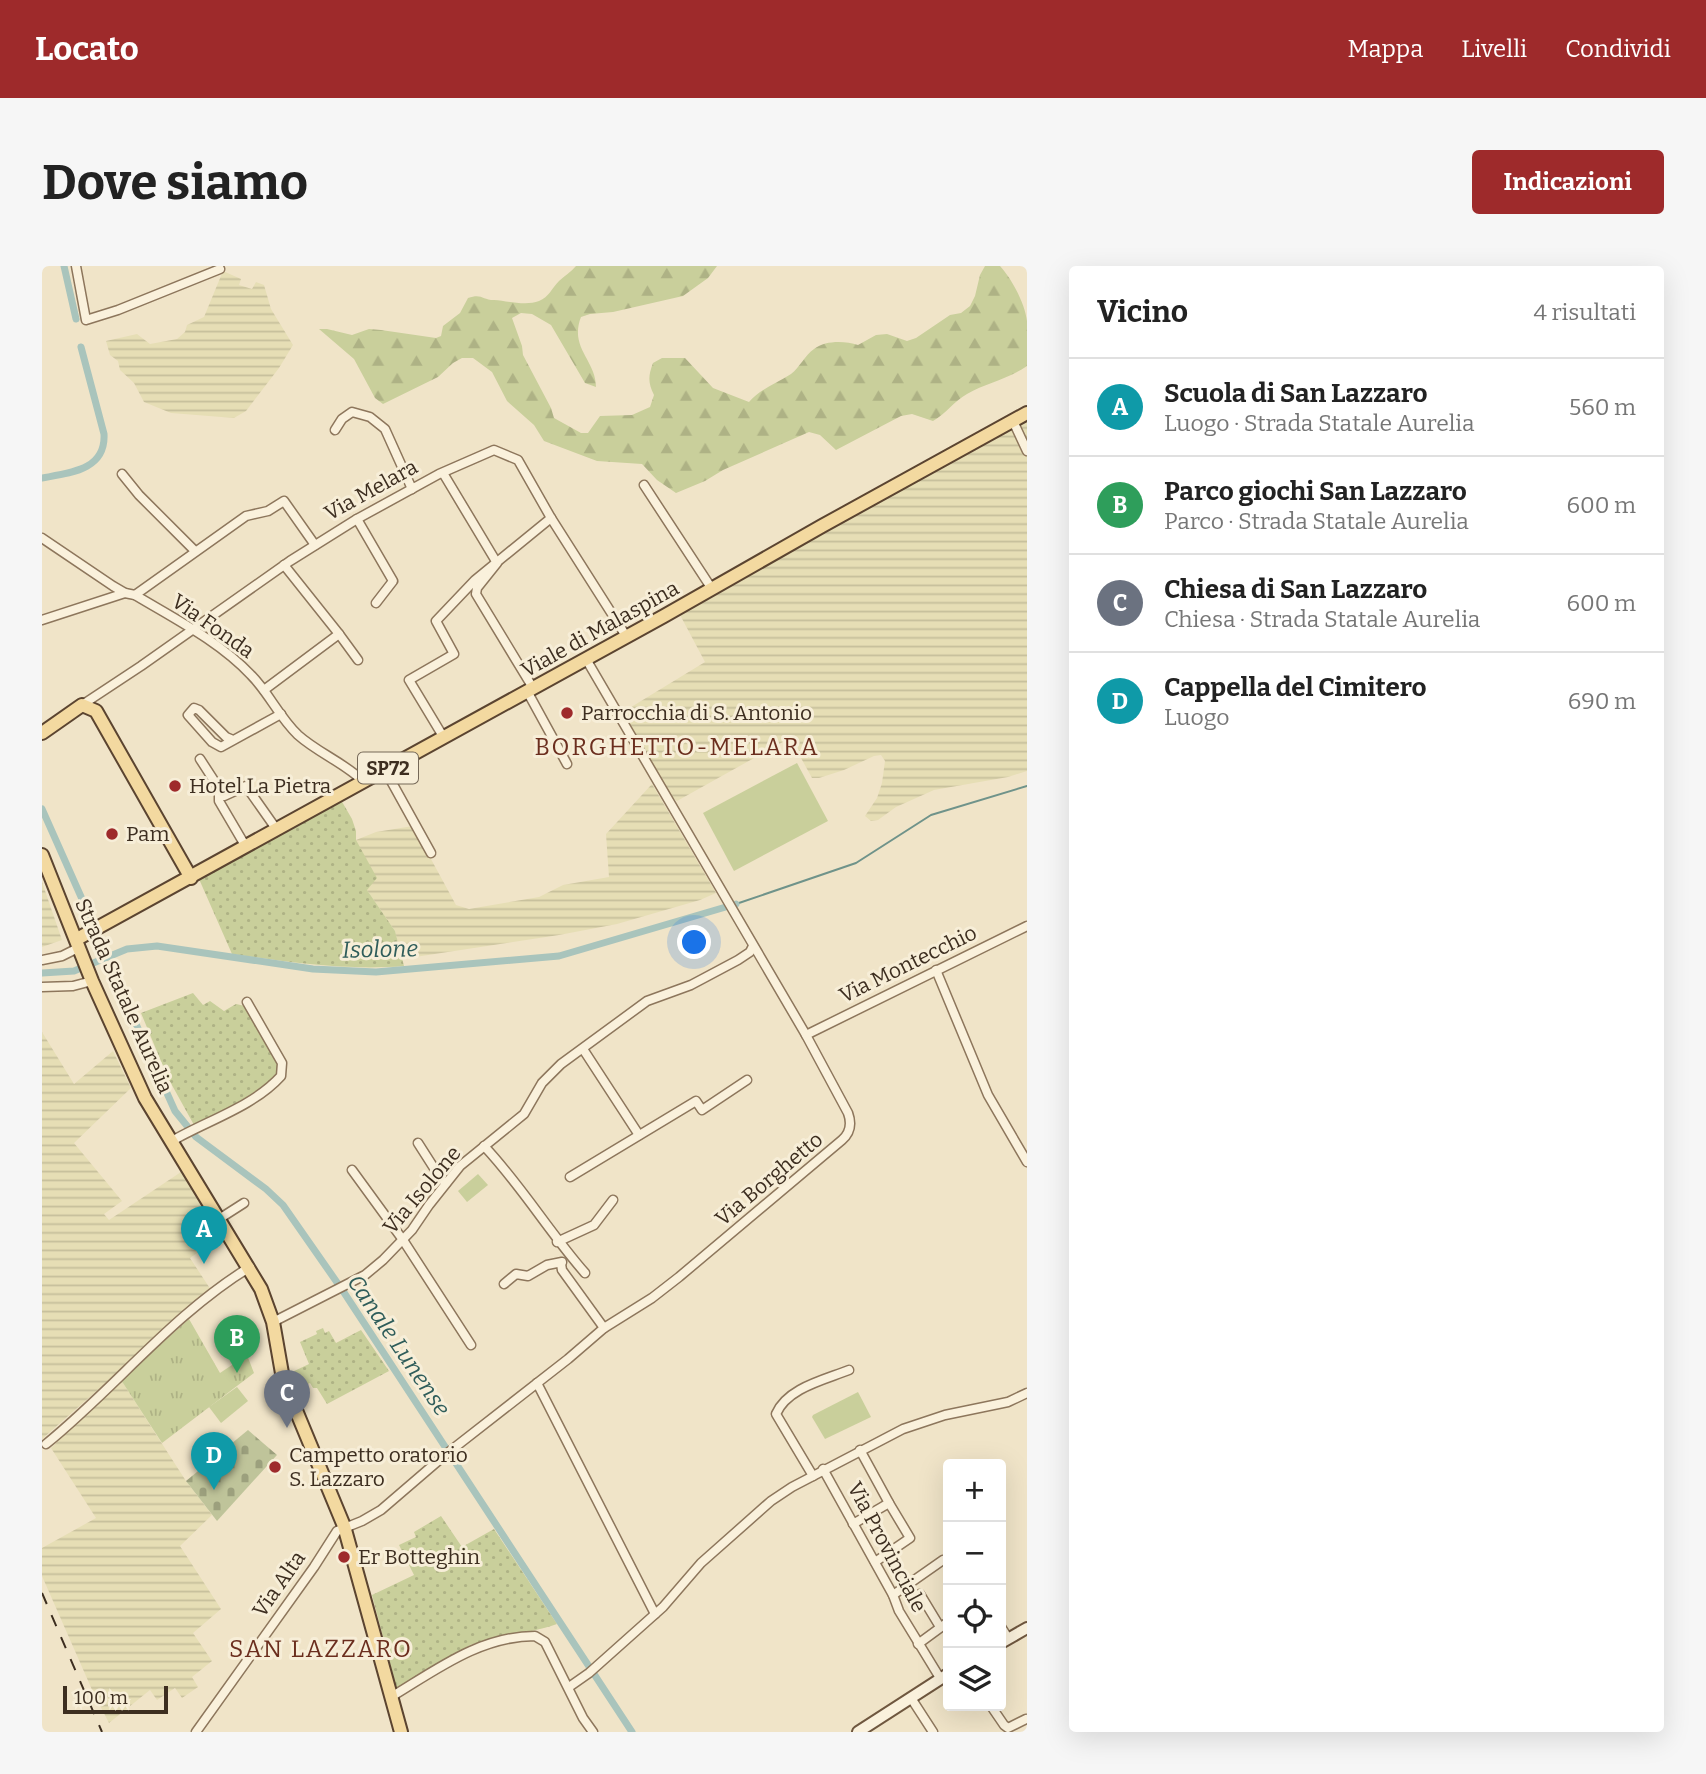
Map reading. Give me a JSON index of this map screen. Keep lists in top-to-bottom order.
{
  "streets": {
    "main road": [
      "Via Melara",
      "Viale di Malaspina",
      "SP72",
      "Strada Statale Aurelia"
    ],
    "street": [
      "Via Fonda",
      "Via Montecchio",
      "Via Borghetto",
      "Via Isolone",
      "Via Provinciale",
      "Via Alta"
    ]
  },
  "crossings": [
    ["Via Melara", "Via Fonda"],
    ["Via Melara", "Viale di Malaspina"],
    ["Via Fonda", "Viale di Malaspina"],
    ["Viale di Malaspina", "SP72"],
    ["Viale di Malaspina", "Via Borghetto"],
    ["SP72", "Strada Statale Aurelia"],
    ["Via Montecchio", "Via Borghetto"],
    ["Strada Statale Aurelia", "Via Borghetto"],
    ["Strada Statale Aurelia", "Via Isolone"],
    ["Strada Statale Aurelia", "Via Alta"],
    ["Via Borghetto", "Via Isolone"],
    ["Via Borghetto", "Via Alta"]
  ],
  "districts": ["BORGHETTO-MELARA", "SAN LAZZARO"],
  "water": ["Isolone", "Canale Lunense"],
  "places": [
    "Parrocchia di S. Antonio",
    "Hotel La Pietra",
    "Pam",
    "Campetto oratorio S. Lazzaro",
    "Er Botteghin"
  ],
  "scale_bar": "100 m",
  "page": {
    "header": "Locato",
    "nav": ["Mappa", "Livelli", "Condividi"],
    "buttons": "Indicazioni",
    "title": "Dove siamo",
    "heading": ["Vicino", "4 risultati"],
    "list": [
      {
        "mark": "A",
        "name": "Scuola di San Lazzaro",
        "note": "Luogo · Strada Statale Aurelia",
        "value": "560 m"
      },
      {
        "mark": "B",
        "name": "Parco giochi San Lazzaro",
        "note": "Parco · Strada Statale Aurelia",
        "value": "600 m"
      },
      {
        "mark": "C",
        "name": "Chiesa di San Lazzaro",
        "note": "Chiesa · Strada Statale Aurelia",
        "value": "600 m"
      },
      {
        "mark": "D",
        "name": "Cappella del Cimitero",
        "note": "Luogo",
        "value": "690 m"
      }
    ],
    "pins": [
      "A",
      "B",
      "C",
      "D"
    ],
    "map_buttons": ["+", "−"],
    "scale": "100 m"
  }
}
